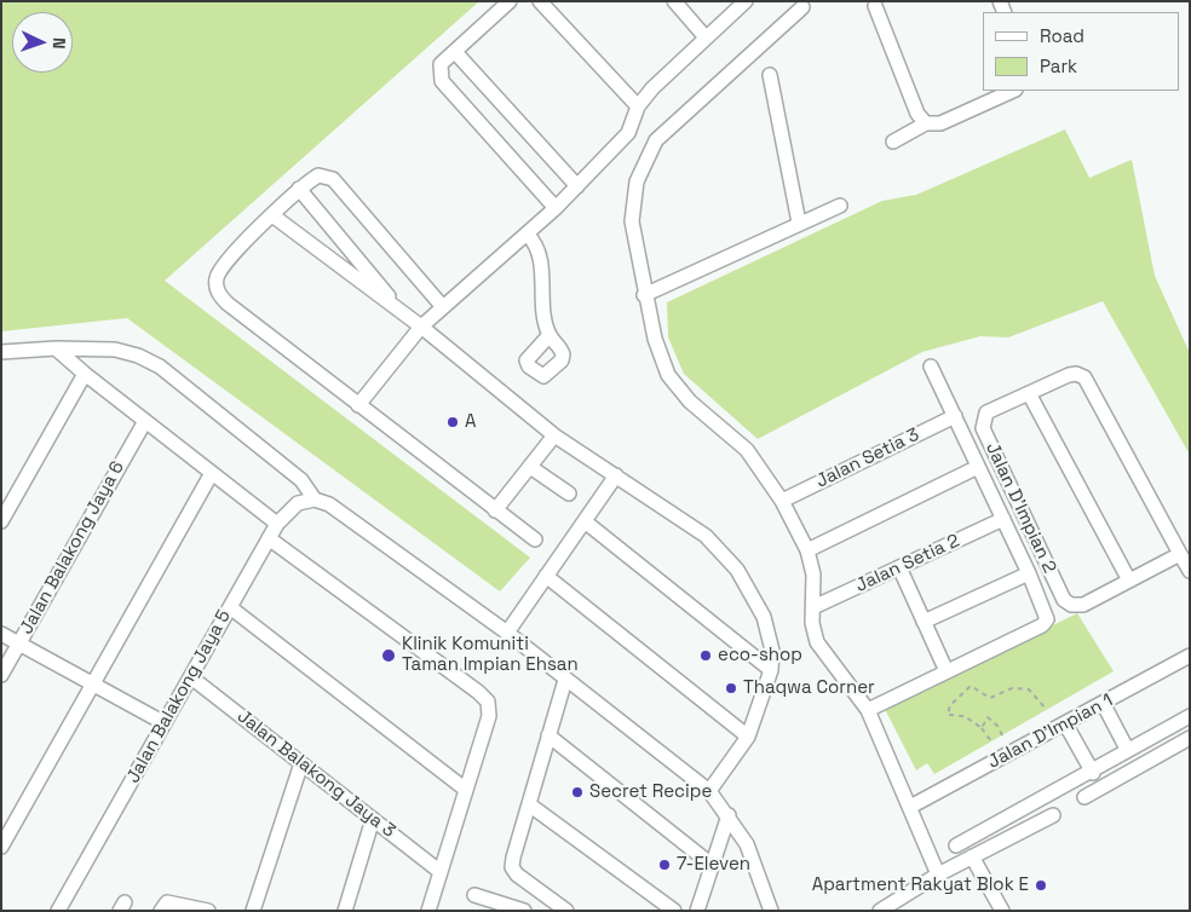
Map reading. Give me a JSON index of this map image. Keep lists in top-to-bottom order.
{
  "streets": {
    "street": [
      "Jalan Setia 3",
      "Jalan D'Impian 2",
      "Jalan Balakong Jaya 6",
      "Jalan Setia 2",
      "Jalan Balakong Jaya 5",
      "Jalan D'Impian 1",
      "Jalan Balakong Jaya 3"
    ]
  },
  "crossings": [
    ["Jalan Balakong Jaya 5", "Jalan Balakong Jaya 3"]
  ],
  "places": [
    "A",
    "Klinik Komuniti Taman Impian Ehsan",
    "eco-shop",
    "Thaqwa Corner",
    "Secret Recipe",
    "7-Eleven",
    "Apartment Rakyat Blok E"
  ],
  "legend": ["Road", "Park"],
  "north": "right"
}
